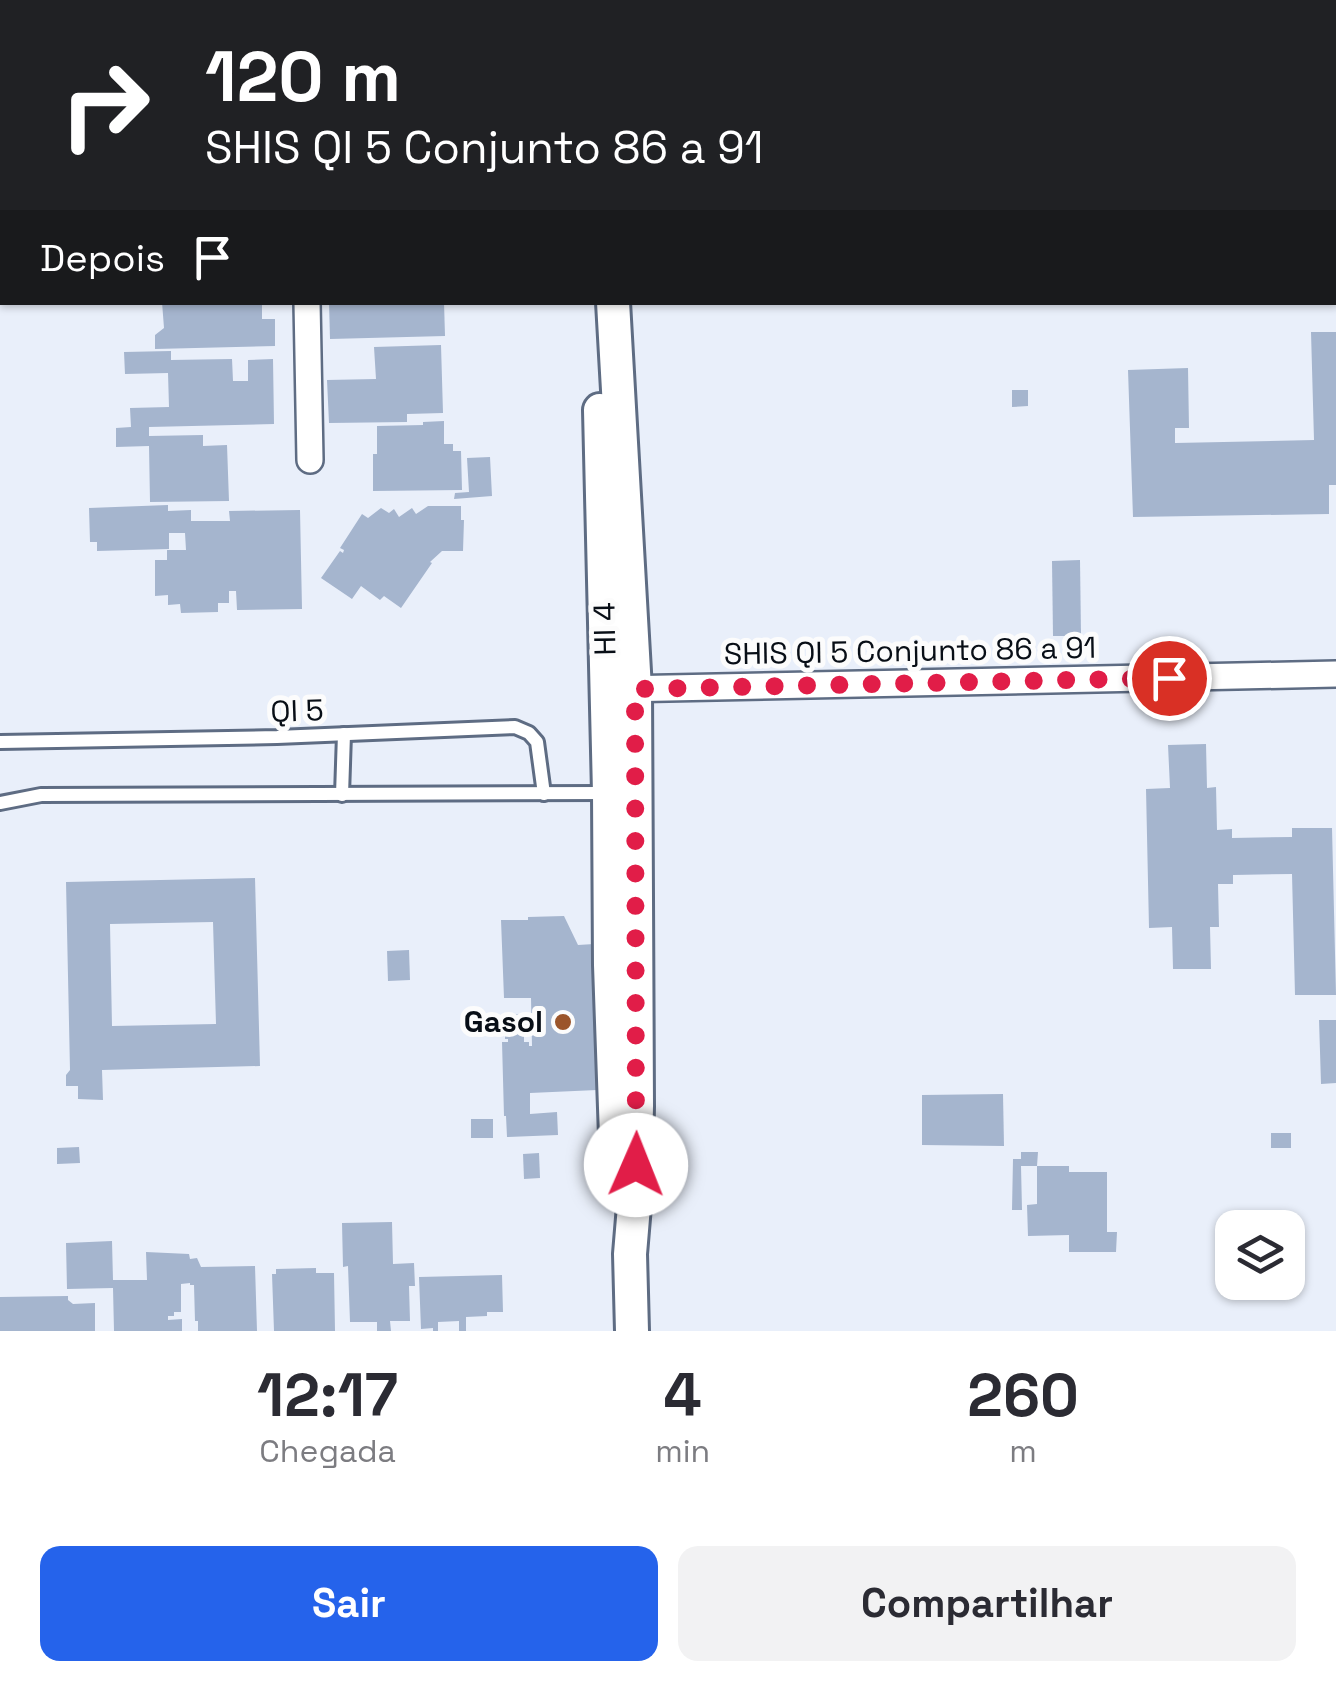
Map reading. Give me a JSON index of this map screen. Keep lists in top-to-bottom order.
{
  "streets": {
    "street": ["HI 4", "SHIS QI 5 Conjunto 86 a 91"],
    "lane": ["QI 5"]
  },
  "crossings": [
    ["HI 4", "SHIS QI 5 Conjunto 86 a 91"]
  ],
  "places": ["Gasol"],
  "page": {
    "turn": ["120 m", "SHIS QI 5 Conjunto 86 a 91"],
    "then": "Depois",
    "eta": [
      "12:17",
      "Chegada",
      "4",
      "min",
      "260",
      "m"
    ],
    "buttons": ["Sair", "Compartilhar"]
  }
}
